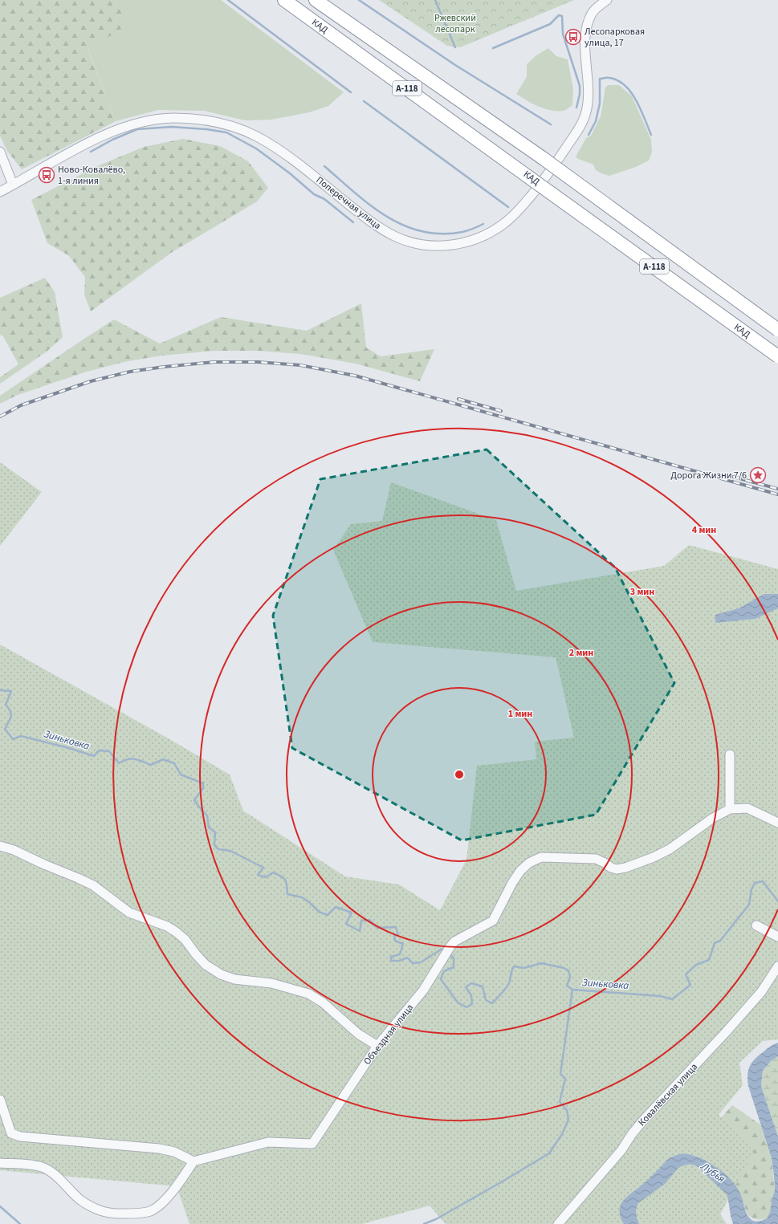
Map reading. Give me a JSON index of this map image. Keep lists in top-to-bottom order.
{
  "streets": {
    "highway": ["КАД", "А-118"],
    "street": ["Поперечная улица", "Объездная улица", "Ковалёвская улица"]
  },
  "water": ["Зиньковка", "Лубья"],
  "parks": ["Ржевский лесопарк"],
  "places": {
    "bus stop": ["Лесопарковая улица, 17", "Ново-Ковалёво, 1-я линия"],
    "place": ["Дорога Жизни 7/6"]
  },
  "rings": [
    "4 мин",
    "3 мин",
    "2 мин",
    "1 мин"
  ]
}
